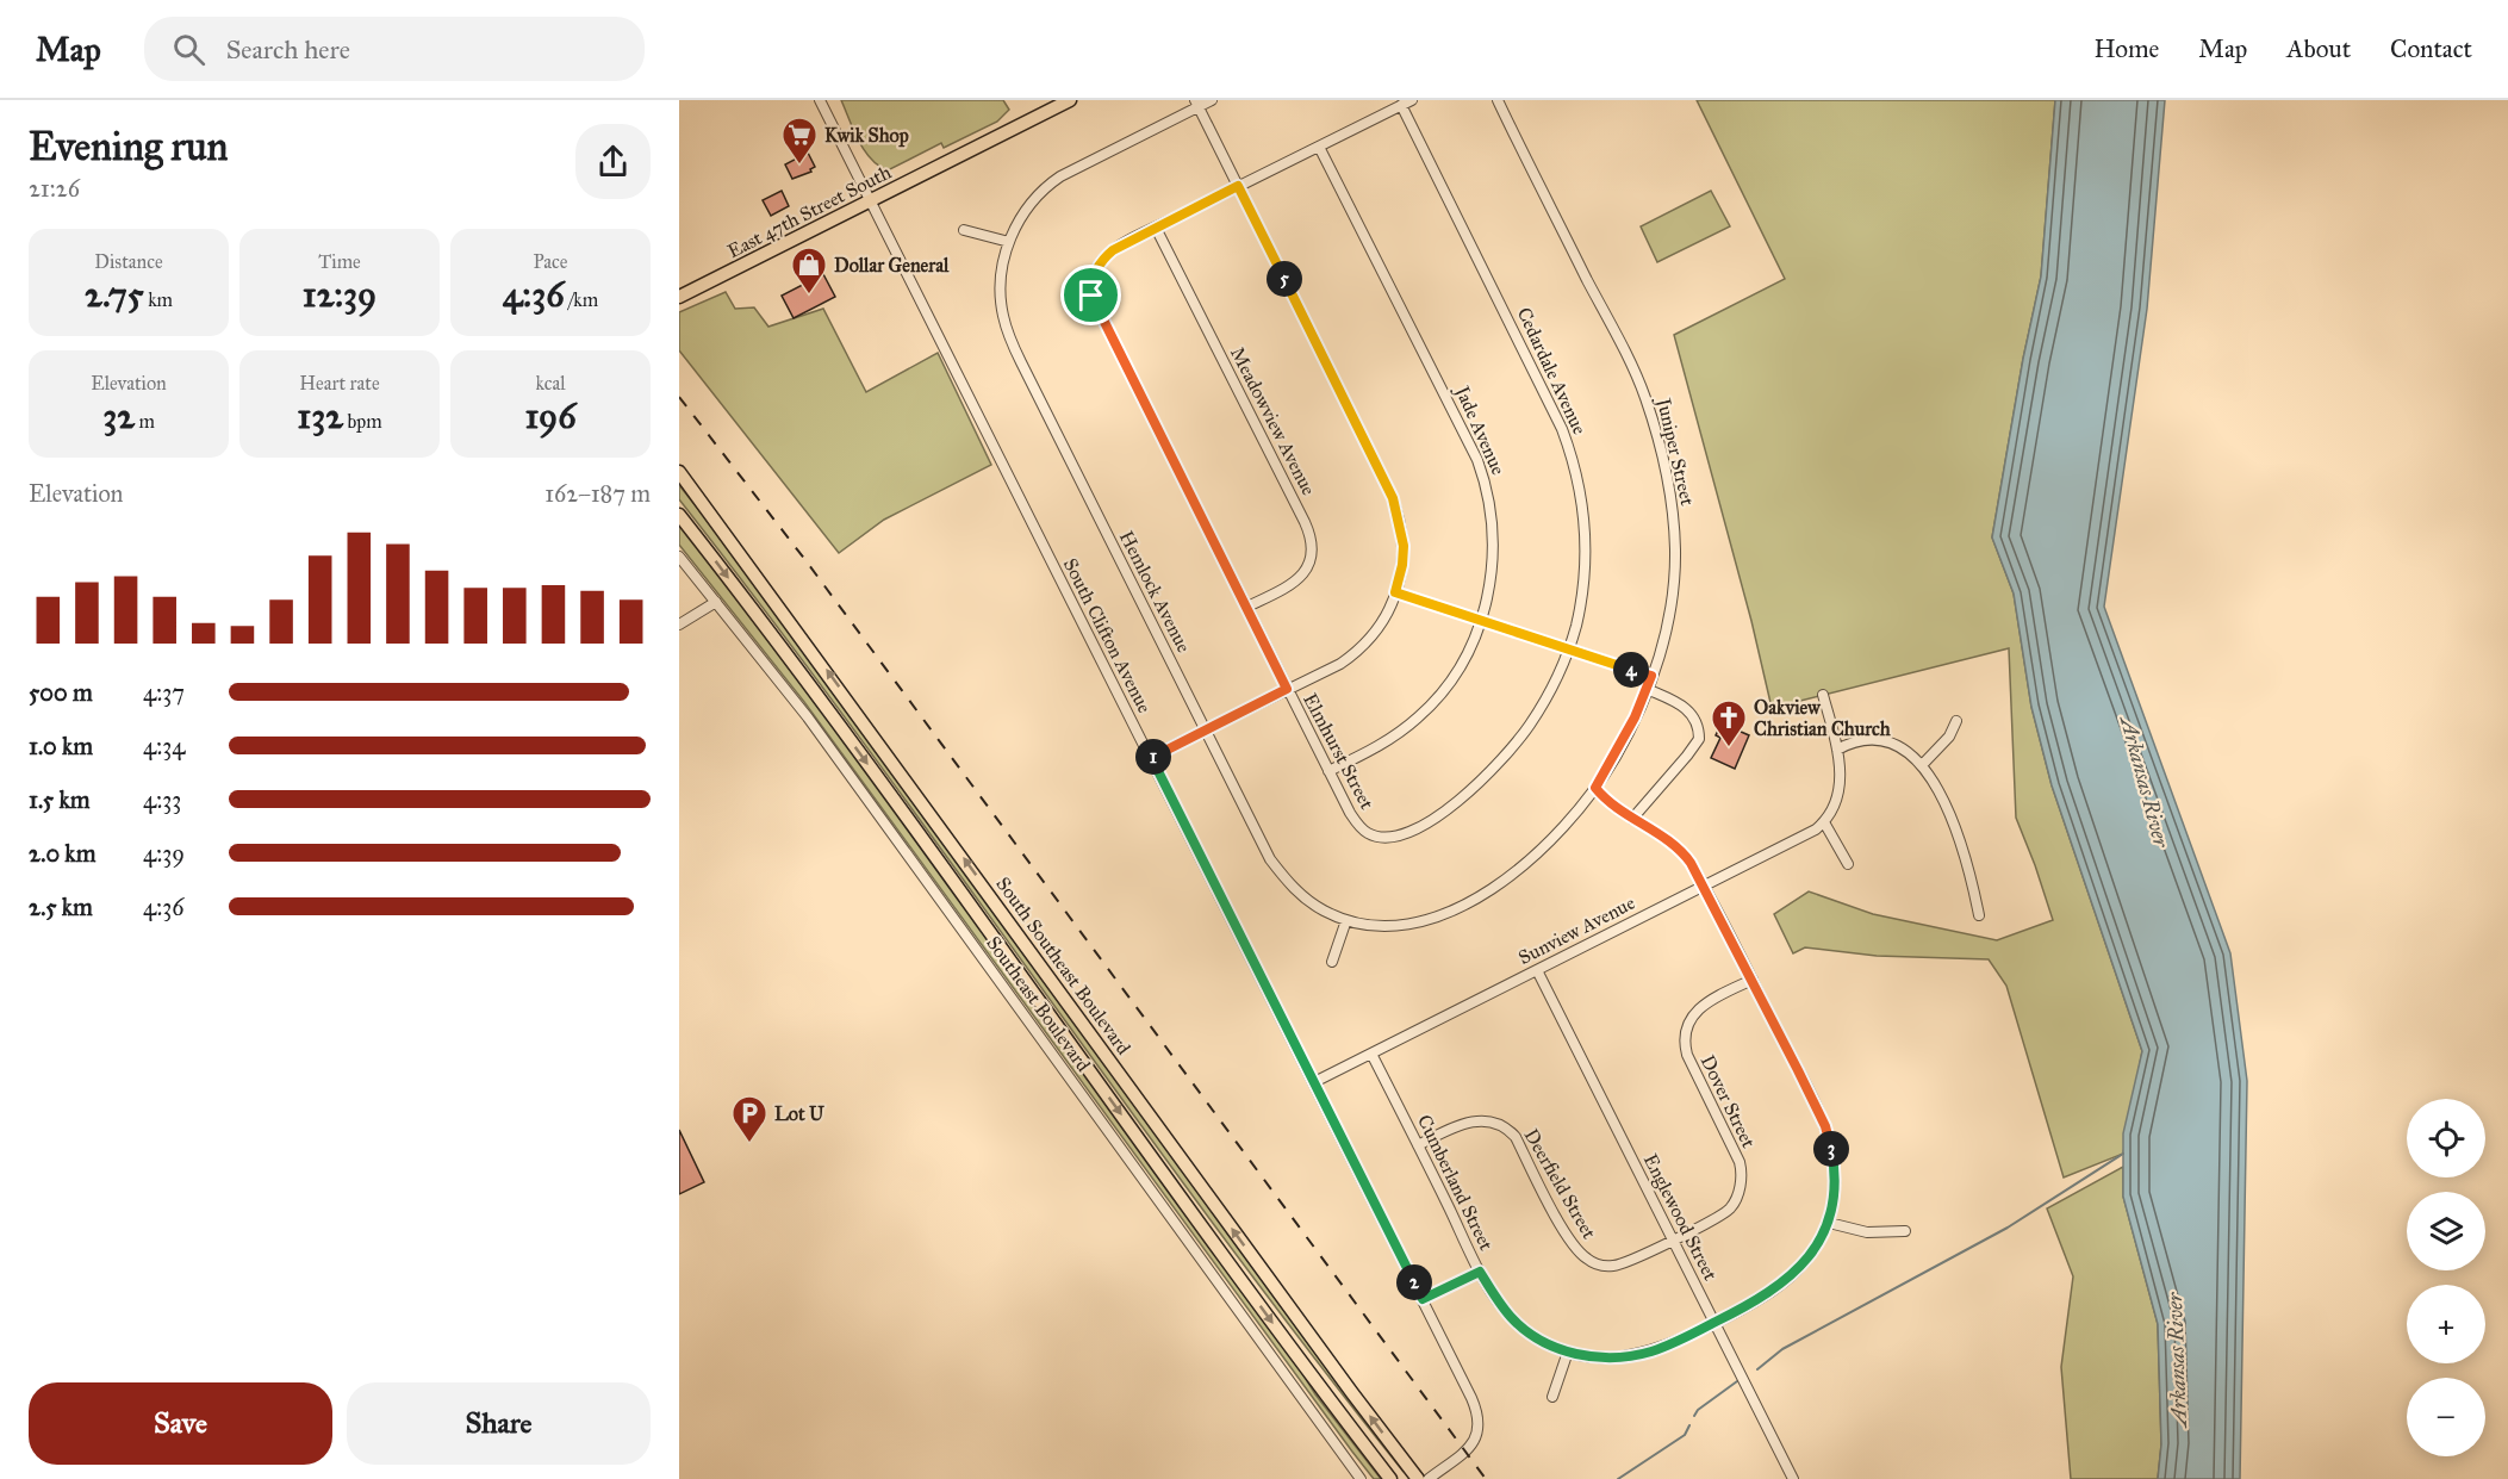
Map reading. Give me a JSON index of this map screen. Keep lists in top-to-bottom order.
{
  "streets": {
    "main road": ["East 47th Street South", "South Southeast Boulevard"],
    "street": [
      "Cedardale Avenue",
      "Meadowview Avenue",
      "Jade Avenue",
      "Juniper Street",
      "Hemlock Avenue",
      "South Clifton Avenue",
      "Elmhurst Street",
      "Sunview Avenue",
      "Southeast Boulevard",
      "Dover Street",
      "Cumberland Street",
      "Deerfield Street",
      "Englewood Street"
    ]
  },
  "crossings": [
    ["East 47th Street South", "South Clifton Avenue"],
    ["Cedardale Avenue", "Elmhurst Street"],
    ["Meadowview Avenue", "Elmhurst Street"],
    ["Jade Avenue", "Elmhurst Street"],
    ["Juniper Street", "Hemlock Avenue"],
    ["South Clifton Avenue", "Sunview Avenue"],
    ["Sunview Avenue", "Cumberland Street"],
    ["Sunview Avenue", "Englewood Street"],
    ["Dover Street", "Deerfield Street"],
    ["Dover Street", "Englewood Street"],
    ["Cumberland Street", "Deerfield Street"],
    ["Cumberland Street", "Englewood Street"],
    ["Deerfield Street", "Englewood Street"]
  ],
  "water": ["Arkansas River"],
  "places": {
    "supermarket": ["Kwik Shop"],
    "shop": ["Dollar General"],
    "church": ["Oakview Christian Church"],
    "parking": ["Lot U"]
  },
  "page": {
    "header": "Map",
    "search": "Search here",
    "nav": [
      "Home",
      "Map",
      "About",
      "Contact"
    ],
    "heading": ["Evening run", "21:26"],
    "stats": [
      ["Distance", "2.75 km"],
      ["Time", "12:39"],
      ["Pace", "4:36 /km"],
      ["Elevation", "32 m"],
      ["Heart rate", "132 bpm"],
      ["kcal", "196"]
    ],
    "pins": [
      "5",
      "4",
      "1",
      "3",
      "2"
    ],
    "chart": ["Elevation", "162–187 m"],
    "list": [
      {
        "name": "500 m",
        "note": "4:37"
      },
      {
        "name": "1.0 km",
        "note": "4:34"
      },
      {
        "name": "1.5 km",
        "note": "4:33"
      },
      {
        "name": "2.0 km",
        "note": "4:39"
      },
      {
        "name": "2.5 km",
        "note": "4:36"
      }
    ],
    "map_buttons": ["+", "−"],
    "buttons": ["Save", "Share"]
  }
}
